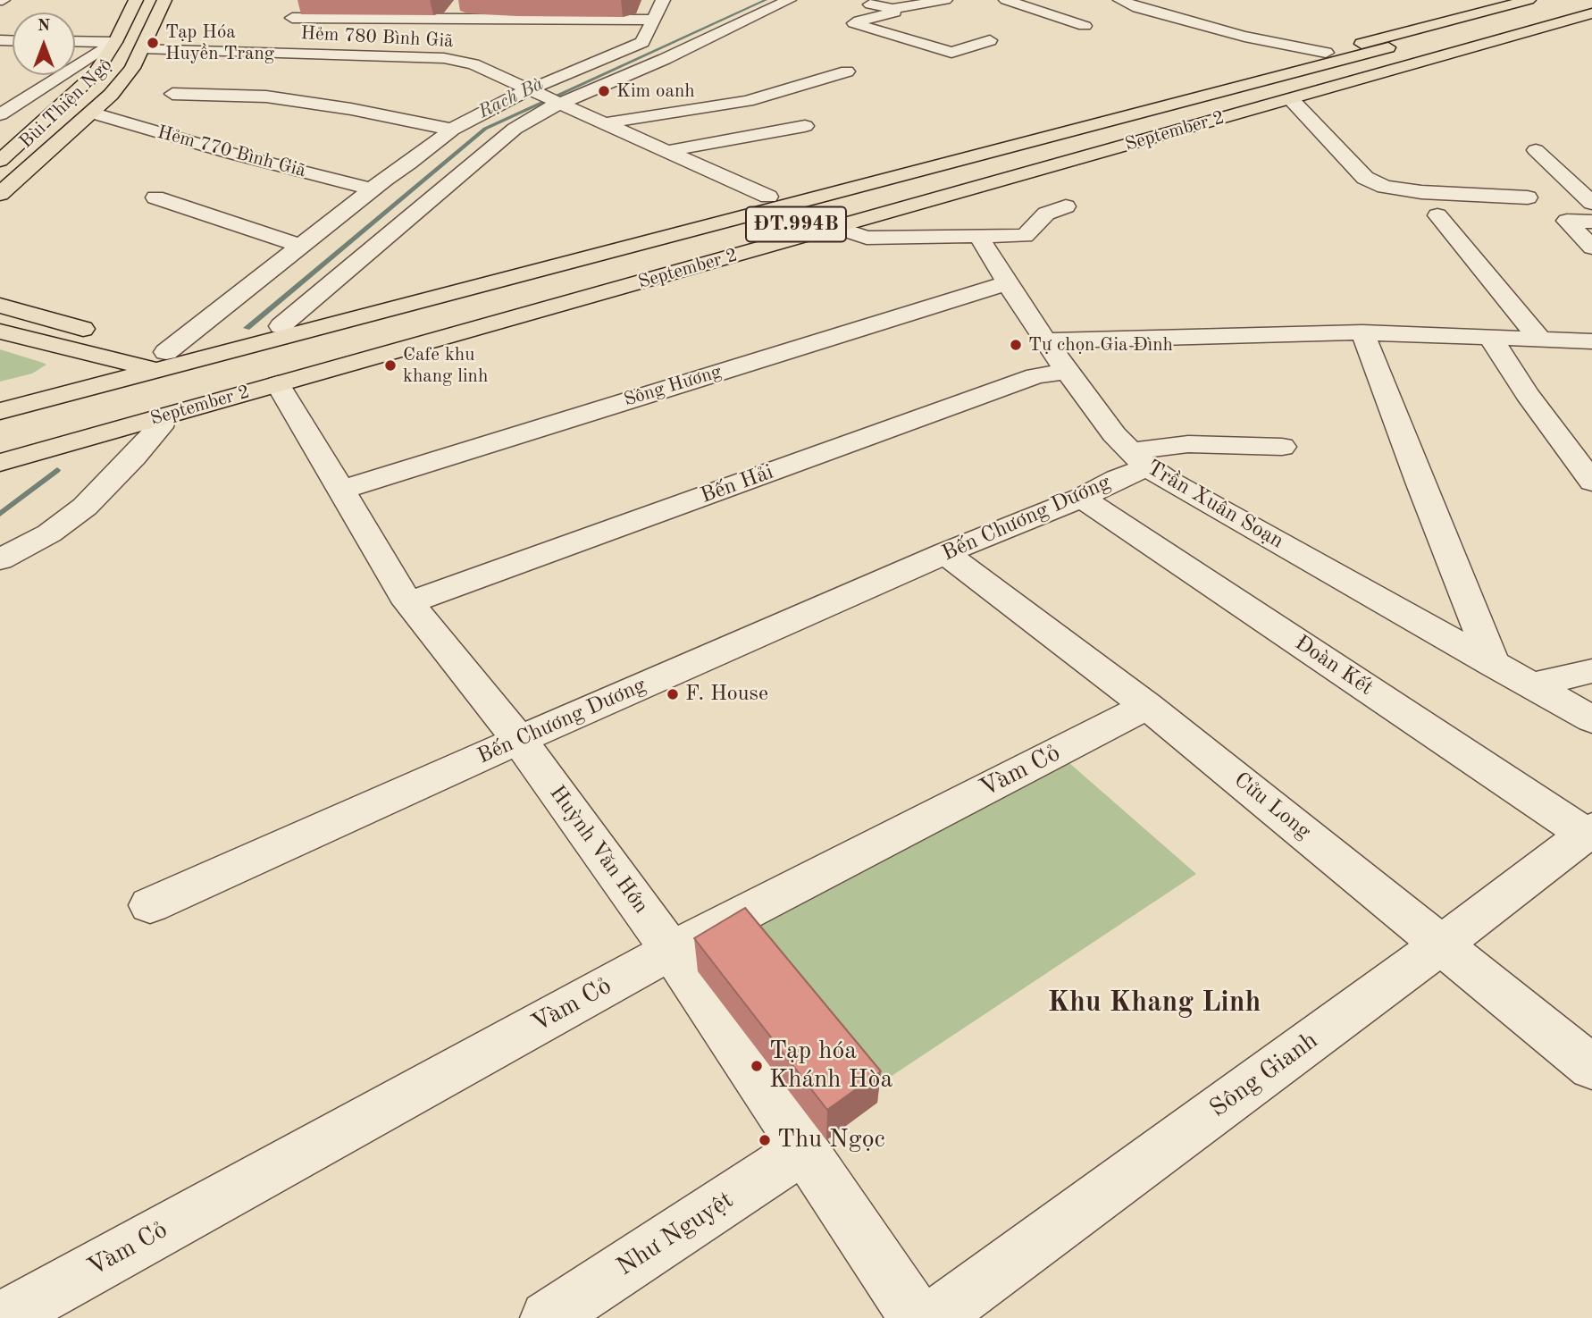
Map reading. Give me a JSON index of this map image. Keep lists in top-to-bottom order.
{
  "streets": {
    "main road": ["Bùi Thiện Ngộ", "September 2", "ĐT.994B"],
    "street": [
      "Hẻm 780 Bình Giã",
      "Hẻm 770 Bình Giã",
      "Sông Hương",
      "Bến Hải",
      "Trần Xuân Soạn",
      "Bến Chương Dương",
      "Đoàn Kết",
      "Vàm Cỏ",
      "Cửu Long",
      "Huỳnh Văn Hớn",
      "Sông Gianh",
      "Như Nguyệt"
    ]
  },
  "crossings": [
    ["Hẻm 780 Bình Giã", "Bùi Thiện Ngộ"],
    ["Hẻm 780 Bình Giã", "September 2"],
    ["Bùi Thiện Ngộ", "Hẻm 770 Bình Giã"],
    ["September 2", "Huỳnh Văn Hớn"],
    ["Sông Hương", "Trần Xuân Soạn"],
    ["Sông Hương", "Huỳnh Văn Hớn"],
    ["Bến Hải", "Trần Xuân Soạn"],
    ["Bến Hải", "Huỳnh Văn Hớn"],
    ["Trần Xuân Soạn", "Bến Chương Dương"],
    ["Bến Chương Dương", "Đoàn Kết"],
    ["Bến Chương Dương", "Cửu Long"],
    ["Bến Chương Dương", "Huỳnh Văn Hớn"],
    ["Đoàn Kết", "Sông Gianh"],
    ["Vàm Cỏ", "Cửu Long"],
    ["Vàm Cỏ", "Huỳnh Văn Hớn"],
    ["Cửu Long", "Sông Gianh"],
    ["Huỳnh Văn Hớn", "Như Nguyệt"]
  ],
  "districts": ["Khu Khang Linh"],
  "water": ["Rạch Bà"],
  "places": [
    "Tạp Hóa Huyền Trang",
    "Kim oanh",
    "Tự chọn Gia Đình",
    "Cafe khu khang linh",
    "F. House",
    "Tạp hóa Khánh Hòa",
    "Thu Ngọc"
  ],
  "north": "top"
}
